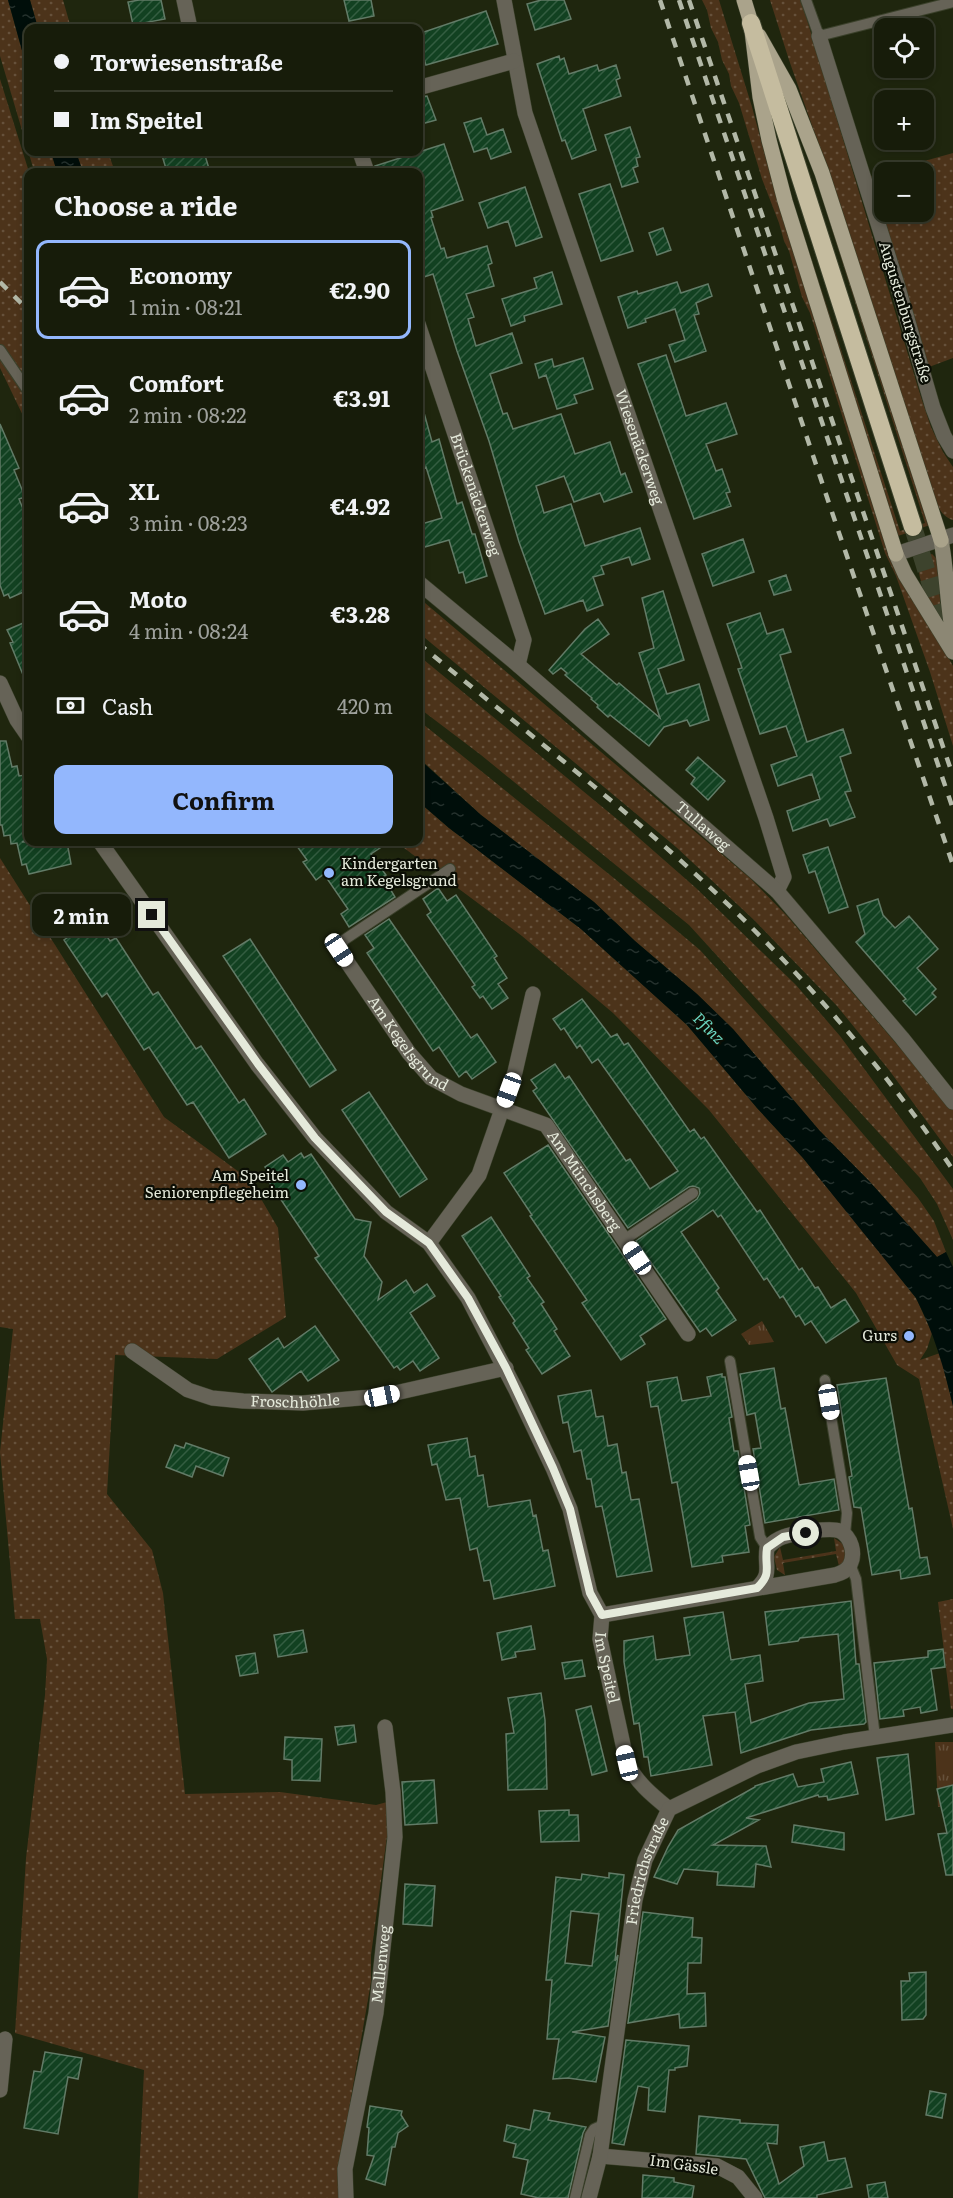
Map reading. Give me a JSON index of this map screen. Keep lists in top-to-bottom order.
{
  "streets": {
    "street": [
      "Augustenburgstraße",
      "Wiesenäckerweg",
      "Brückenäckerweg",
      "Tullaweg",
      "Am Kegelsgrund",
      "Am Münchsberg",
      "Froschhöhle",
      "Im Speitel",
      "Friedrichstraße",
      "Mallenweg",
      "Im Gässle"
    ]
  },
  "crossings": [
    ["Wiesenäckerweg", "Tullaweg"],
    ["Brückenäckerweg", "Tullaweg"],
    ["Am Kegelsgrund", "Am Münchsberg"],
    ["Froschhöhle", "Im Speitel"],
    ["Im Speitel", "Friedrichstraße"],
    ["Friedrichstraße", "Im Gässle"]
  ],
  "water": ["Pfinz"],
  "places": ["Kindergarten am Kegelsgrund", "Am Speitel Seniorenpflegeheim", "Gurs"],
  "page": {
    "map_buttons": ["+", "−"],
    "banner": ["Torwiesenstraße", "Im Speitel"],
    "heading": "Choose a ride",
    "list": [
      {
        "name": "Economy",
        "note": "1 min · 08:21",
        "value": "€2.90"
      },
      {
        "name": "Comfort",
        "note": "2 min · 08:22",
        "value": "€3.91"
      },
      {
        "name": "XL",
        "note": "3 min · 08:23",
        "value": "€4.92"
      },
      {
        "name": "Moto",
        "note": "4 min · 08:24",
        "value": "€3.28"
      }
    ],
    "pay": ["Cash", "420 m"],
    "buttons": "Confirm",
    "bubble": "2 min"
  }
}
